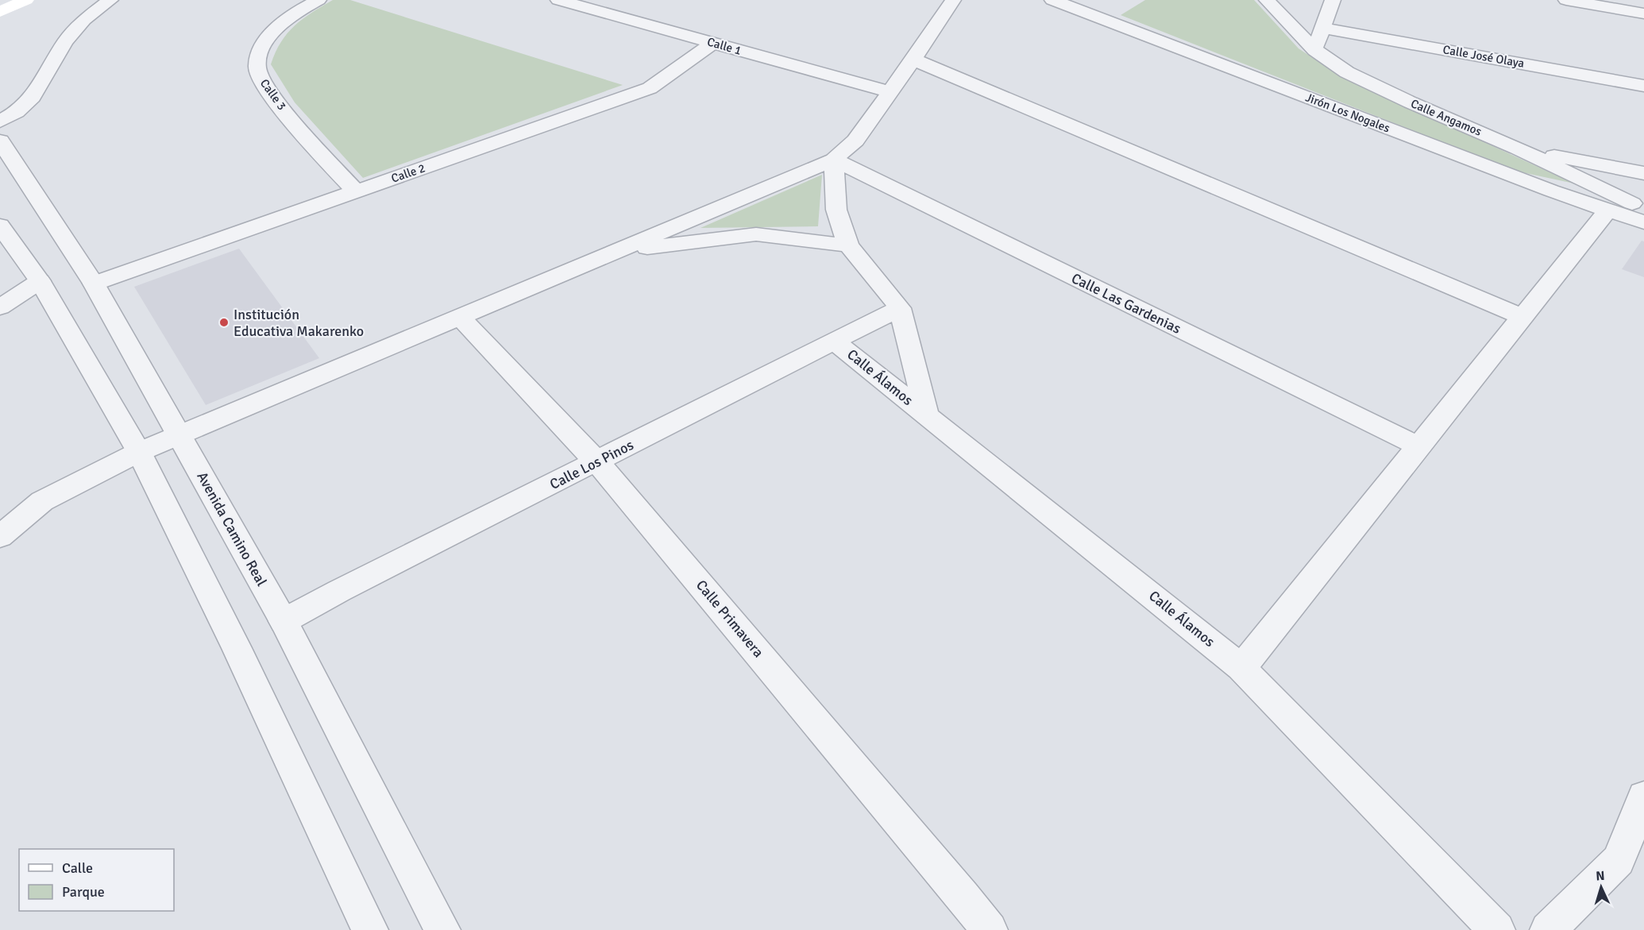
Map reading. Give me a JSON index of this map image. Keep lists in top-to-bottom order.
{
  "streets": {
    "street": [
      "Calle 1",
      "Calle José Olaya",
      "Calle 3",
      "Jirón Los Nogales",
      "Calle Angamos",
      "Calle 2",
      "Calle Las Gardenias",
      "Calle Álamos",
      "Calle Los Pinos",
      "Avenida Camino Real",
      "Calle Primavera"
    ]
  },
  "crossings": [
    ["Calle 1", "Calle 2"],
    ["Calle 3", "Calle 2"],
    ["Calle 2", "Avenida Camino Real"],
    ["Calle Álamos", "Calle Los Pinos"],
    ["Calle Los Pinos", "Avenida Camino Real"],
    ["Calle Los Pinos", "Calle Primavera"]
  ],
  "places": ["Institución Educativa Makarenko"],
  "legend": ["Calle", "Parque"],
  "north": "top"
}
